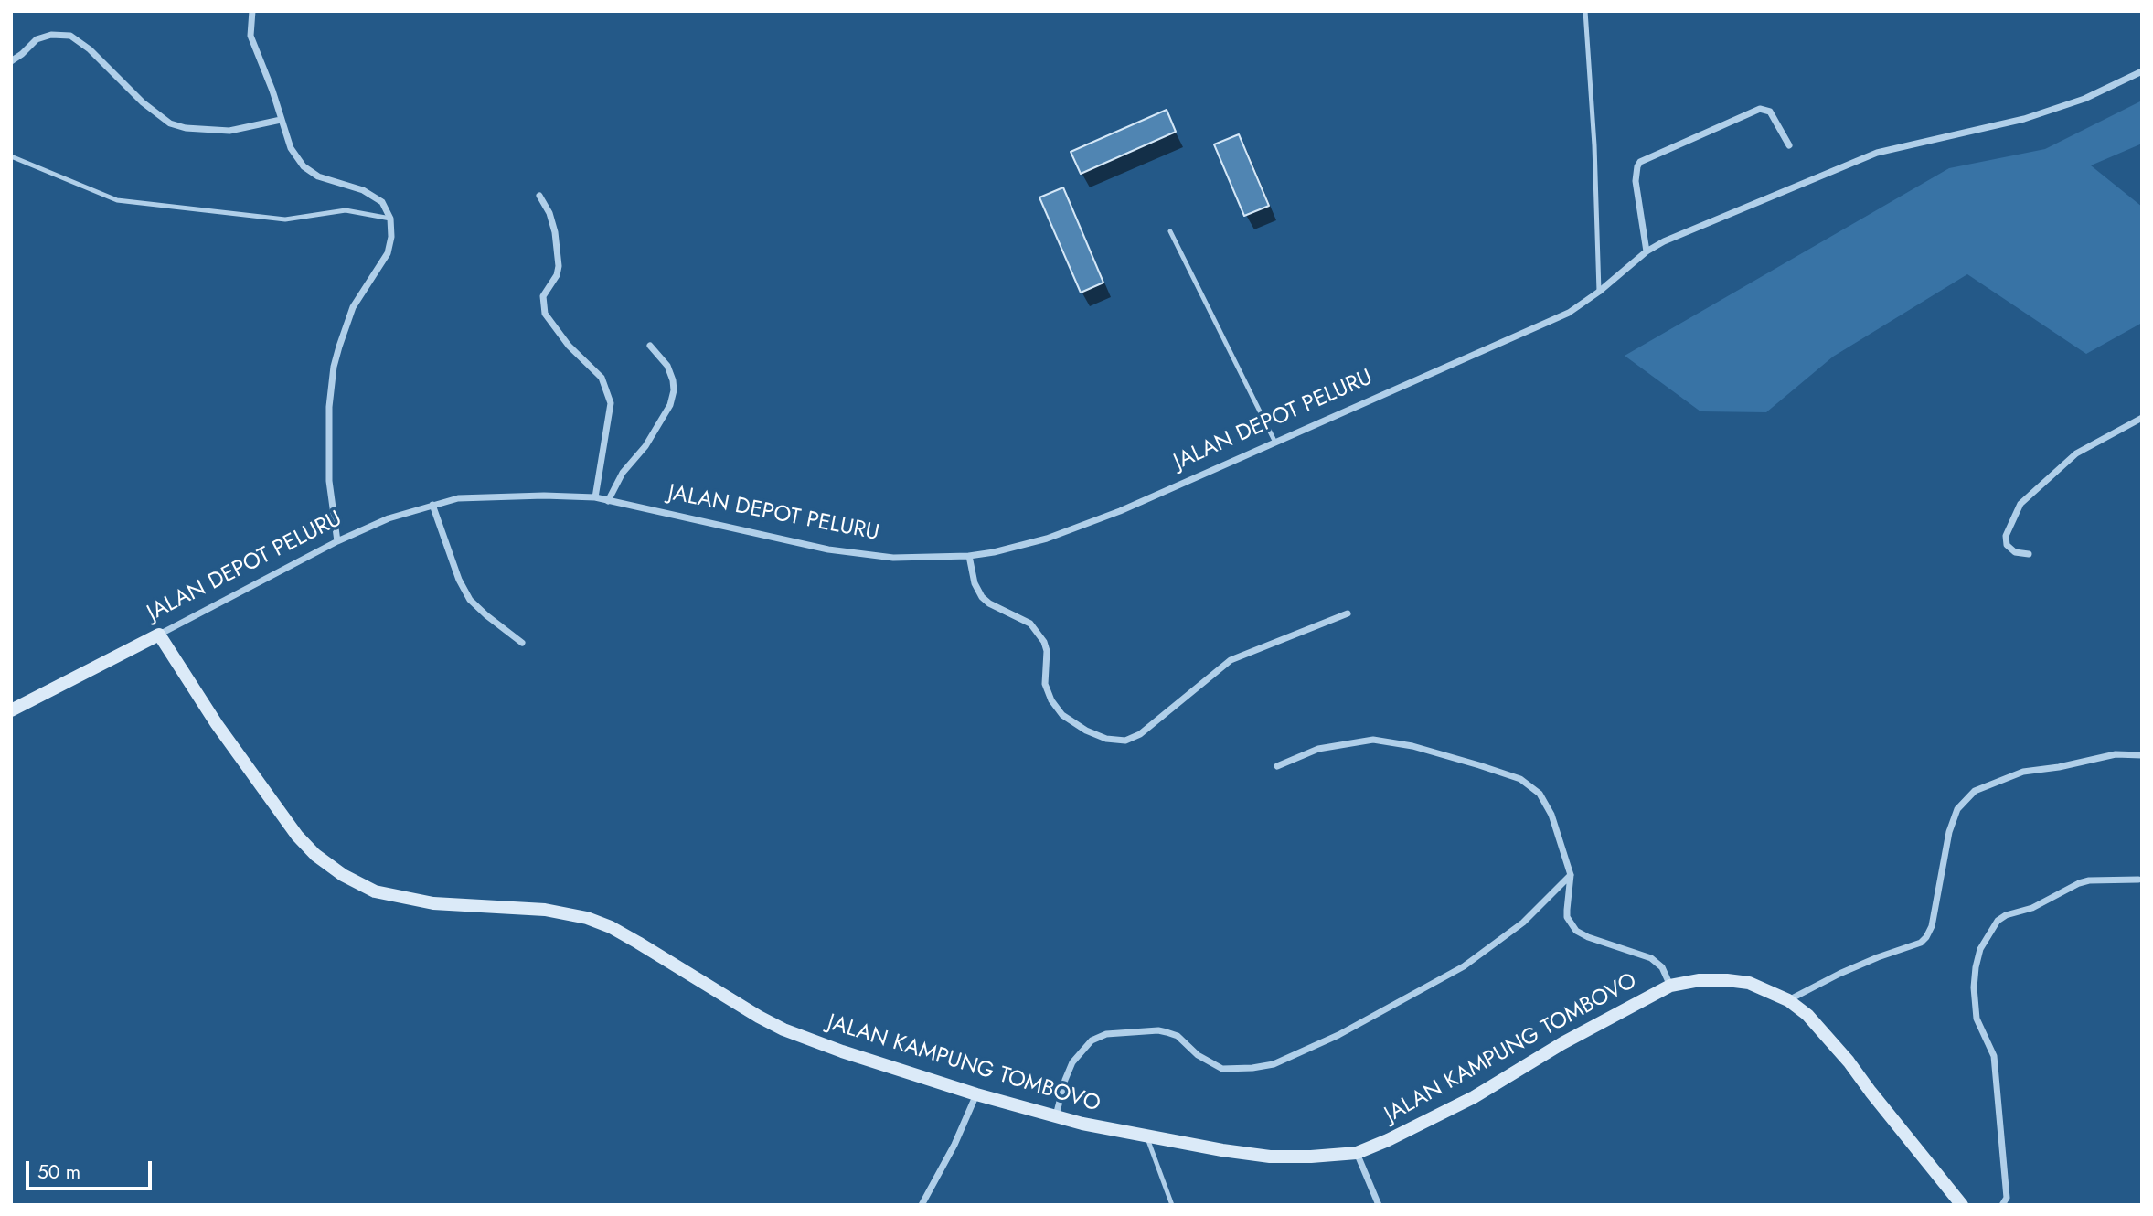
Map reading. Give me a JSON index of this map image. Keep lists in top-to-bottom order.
{
  "streets": {
    "street": ["JALAN DEPOT PELURU", "JALAN KAMPUNG TOMBOVO"]
  },
  "crossings": [
    ["JALAN DEPOT PELURU", "JALAN KAMPUNG TOMBOVO"]
  ],
  "scale_bar": "50 m"
}
